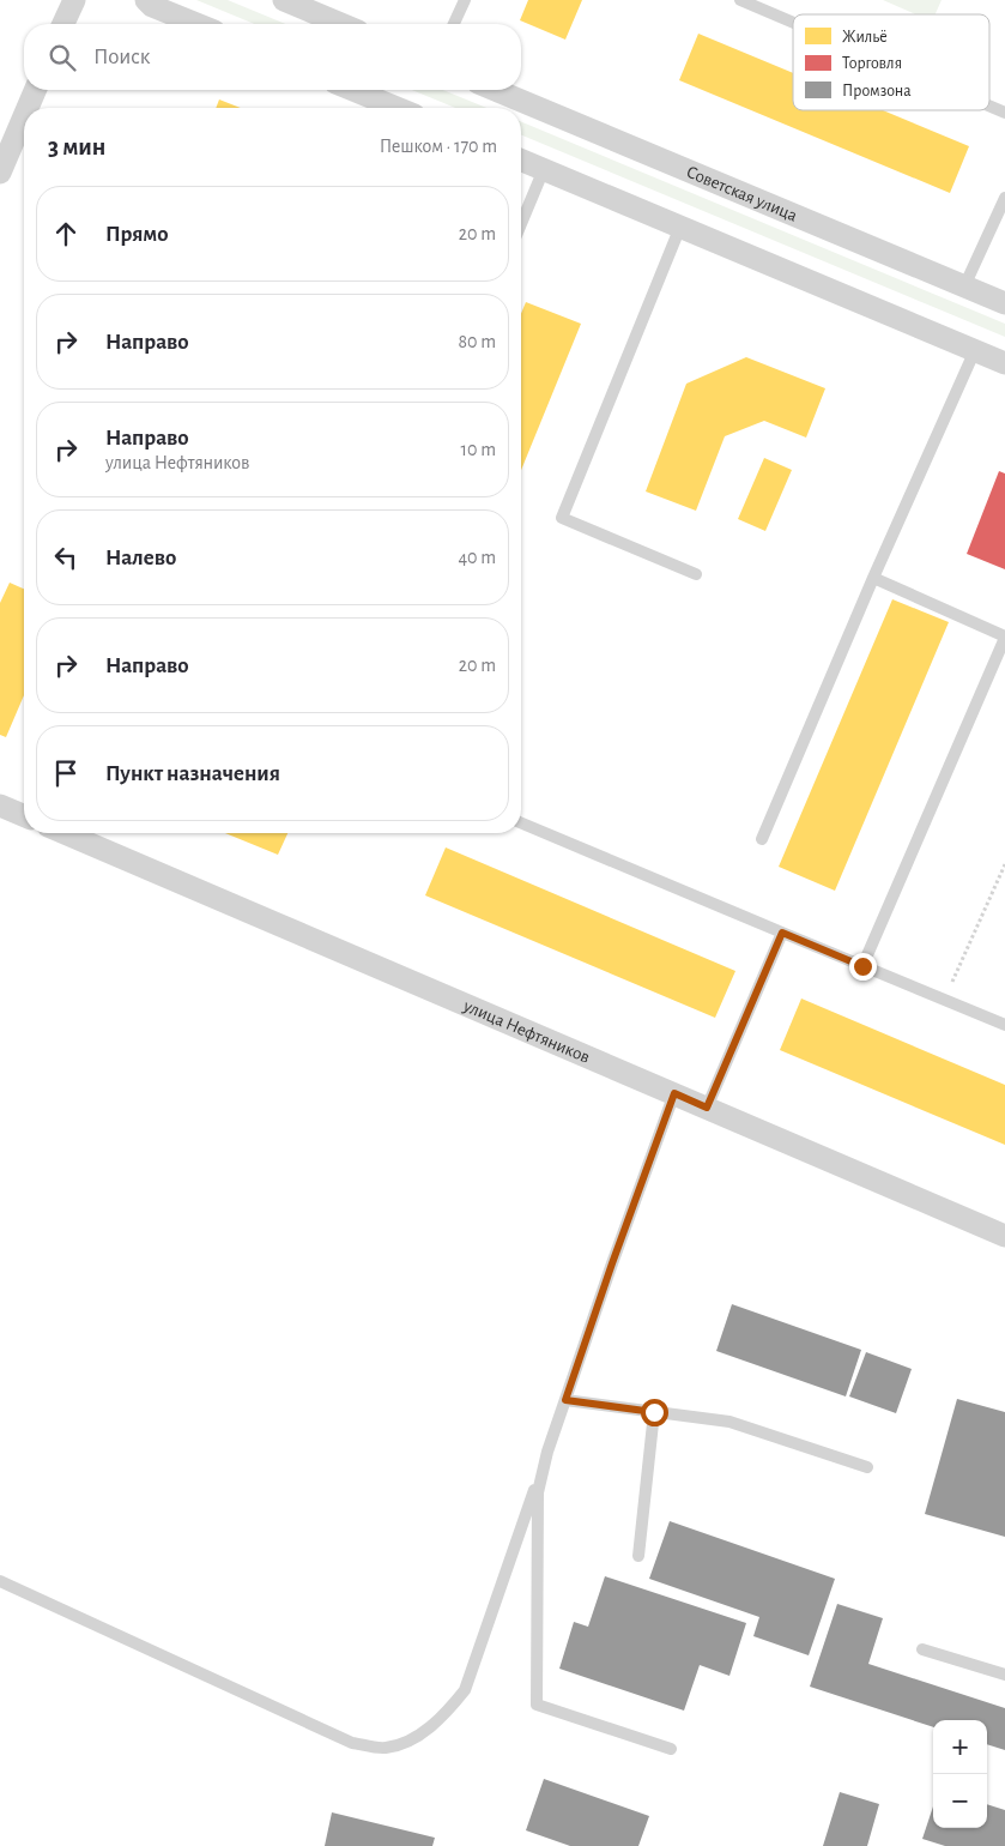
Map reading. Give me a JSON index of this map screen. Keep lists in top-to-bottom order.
{
  "streets": {
    "street": ["Советская улица", "улица Нефтяников"]
  },
  "legend": ["Жильё", "Торговля", "Промзона"],
  "page": {
    "search": "Поиск",
    "heading": ["3 мин", "Пешком · 170 m"],
    "list": [
      ["Прямо", "20 m"],
      ["Направо", "80 m"],
      ["Направо", "улица Нефтяников", "10 m"],
      ["Налево", "40 m"],
      ["Направо", "20 m"],
      "Пункт назначения"
    ],
    "map_buttons": ["+", "−"]
  }
}
